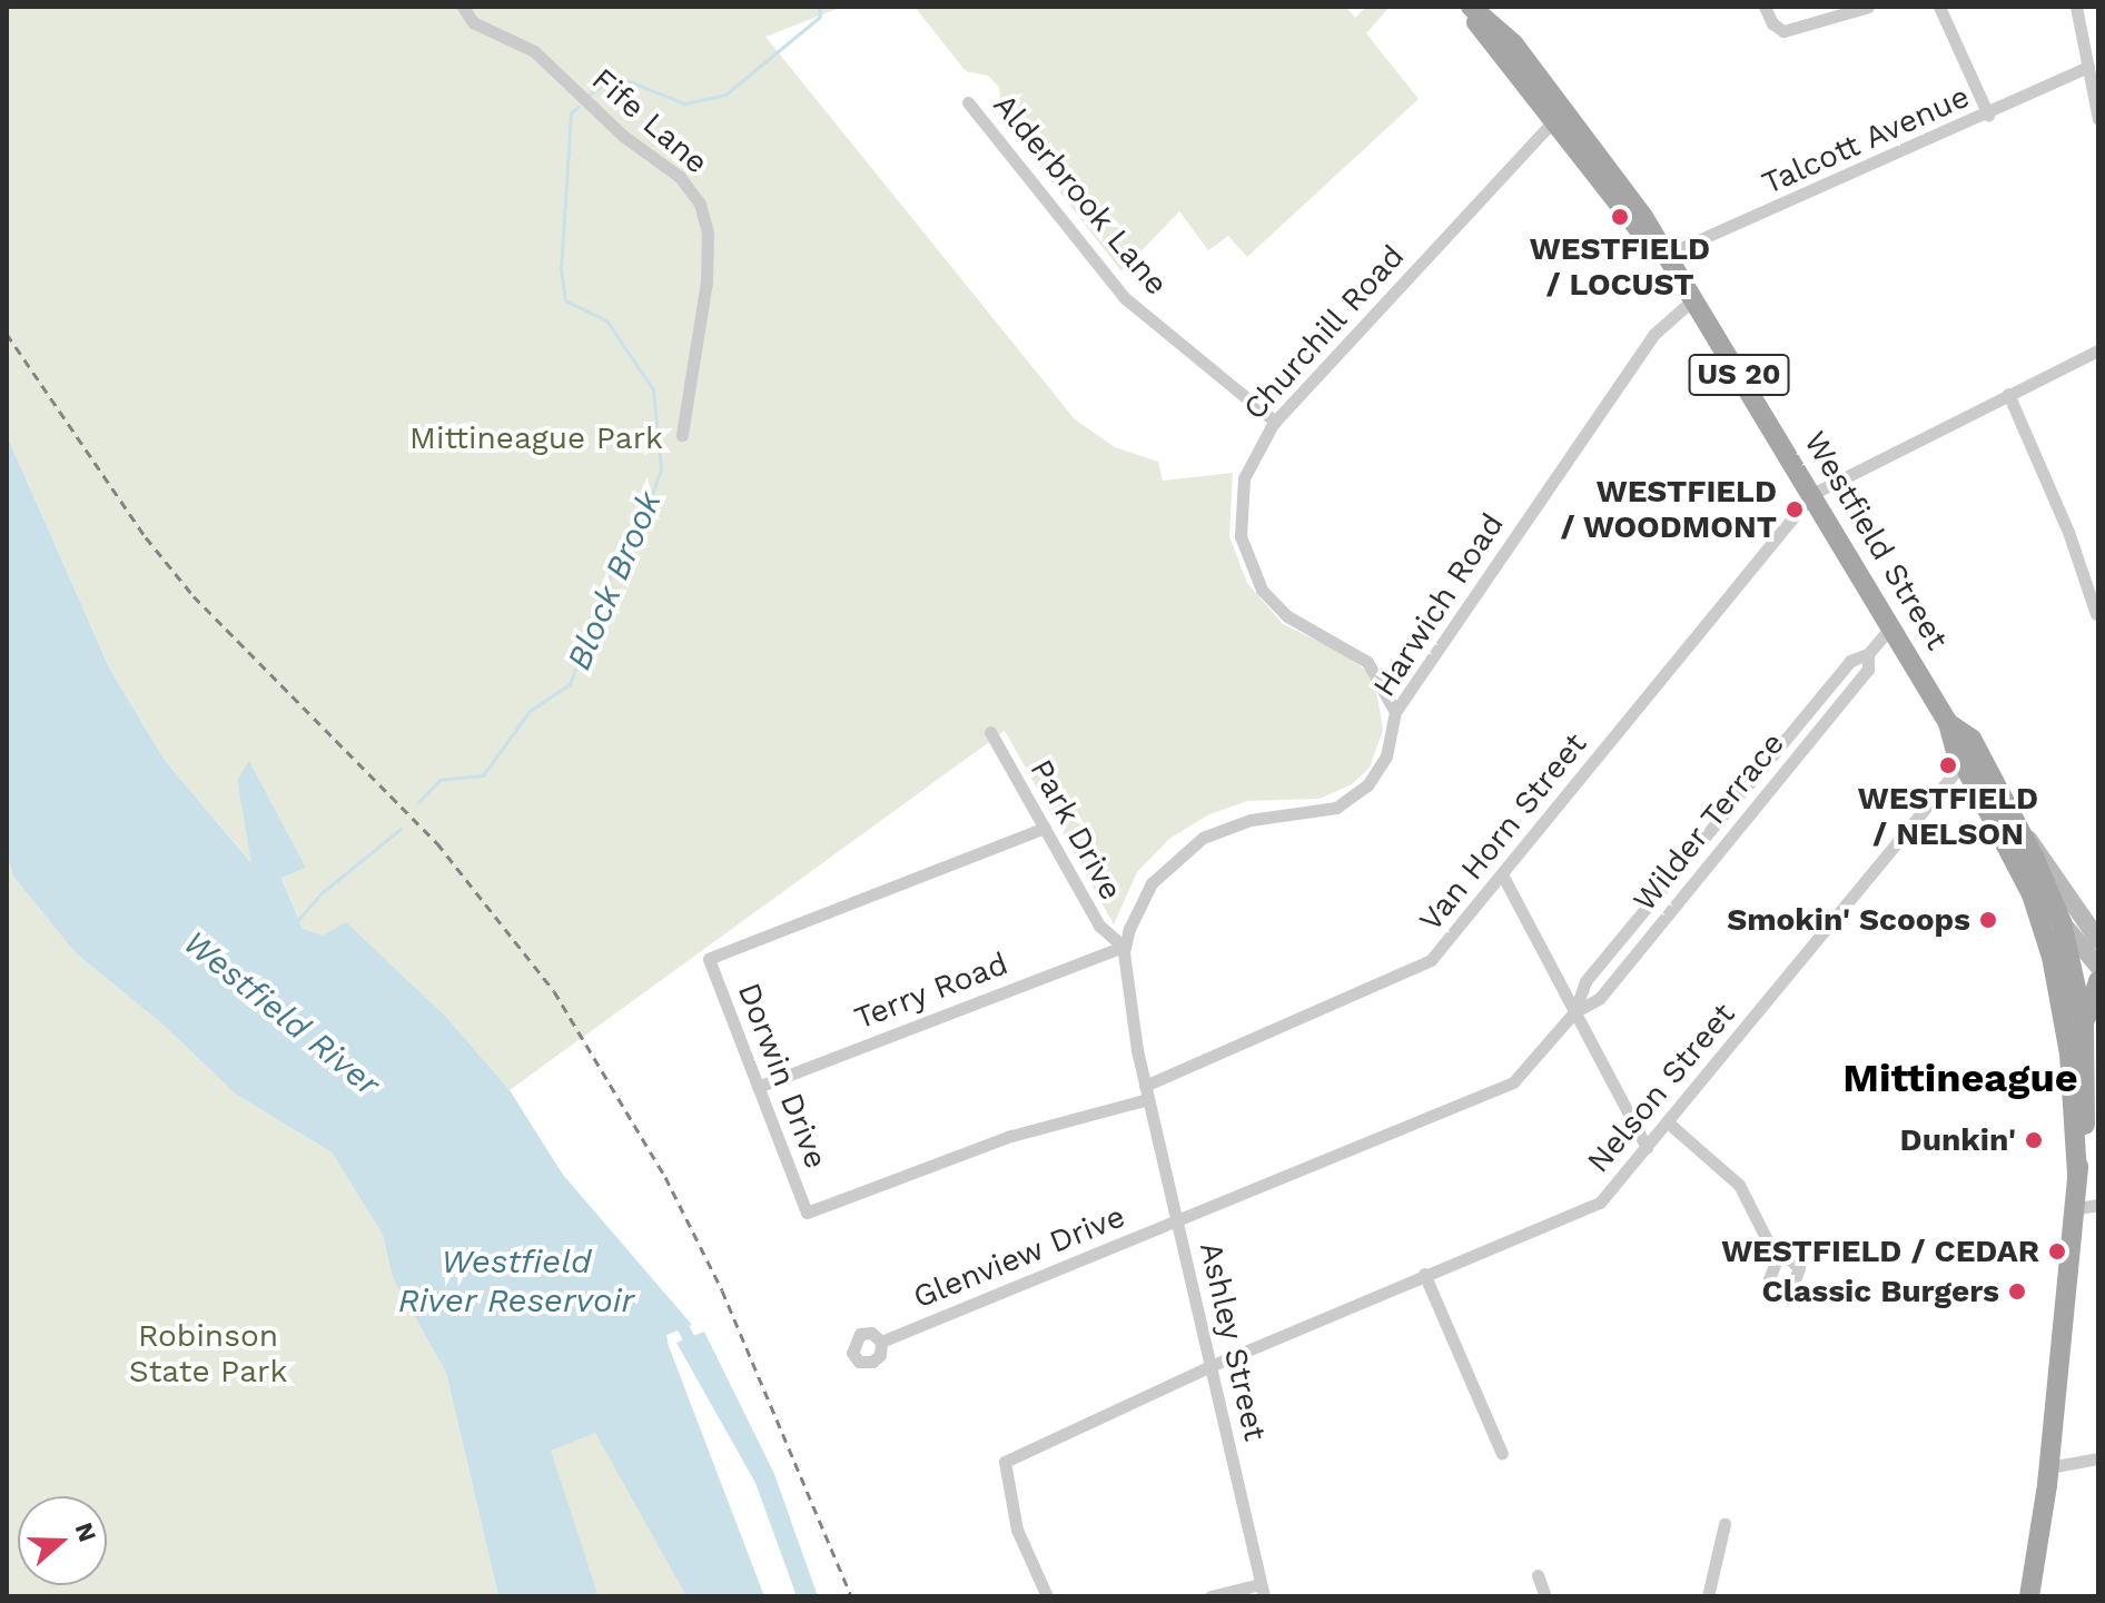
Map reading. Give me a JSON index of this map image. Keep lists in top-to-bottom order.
{
  "streets": {
    "main road": ["US 20", "Westfield Street"],
    "street": [
      "Fife Lane",
      "Talcott Avenue",
      "Alderbrook Lane",
      "Churchill Road",
      "Harwich Road",
      "Wilder Terrace",
      "Park Drive",
      "Van Horn Street",
      "Terry Road",
      "Dorwin Drive",
      "Nelson Street",
      "Glenview Drive",
      "Ashley Street"
    ]
  },
  "crossings": [
    ["Talcott Avenue", "Westfield Street"],
    ["Alderbrook Lane", "Churchill Road"],
    ["Churchill Road", "Westfield Street"],
    ["Churchill Road", "Harwich Road"],
    ["Westfield Street", "Harwich Road"],
    ["Westfield Street", "Wilder Terrace"],
    ["Westfield Street", "Van Horn Street"],
    ["Westfield Street", "Nelson Street"],
    ["Harwich Road", "Park Drive"],
    ["Harwich Road", "Van Horn Street"],
    ["Harwich Road", "Terry Road"],
    ["Harwich Road", "Dorwin Drive"],
    ["Harwich Road", "Ashley Street"],
    ["Wilder Terrace", "Glenview Drive"],
    ["Wilder Terrace", "Ashley Street"],
    ["Park Drive", "Terry Road"],
    ["Park Drive", "Dorwin Drive"],
    ["Van Horn Street", "Dorwin Drive"],
    ["Van Horn Street", "Ashley Street"],
    ["Terry Road", "Dorwin Drive"],
    ["Dorwin Drive", "Ashley Street"],
    ["Nelson Street", "Ashley Street"],
    ["Glenview Drive", "Ashley Street"]
  ],
  "districts": ["Mittineague"],
  "water": ["Block Brook", "Westfield River", "Westfield River Reservoir"],
  "parks": ["Mittineague Park", "Robinson State Park"],
  "places": [
    "WESTFIELD / LOCUST",
    "WESTFIELD / WOODMONT",
    "WESTFIELD / NELSON",
    "Smokin' Scoops",
    "Dunkin'",
    "WESTFIELD / CEDAR",
    "Classic Burgers"
  ],
  "north": "right"
}
